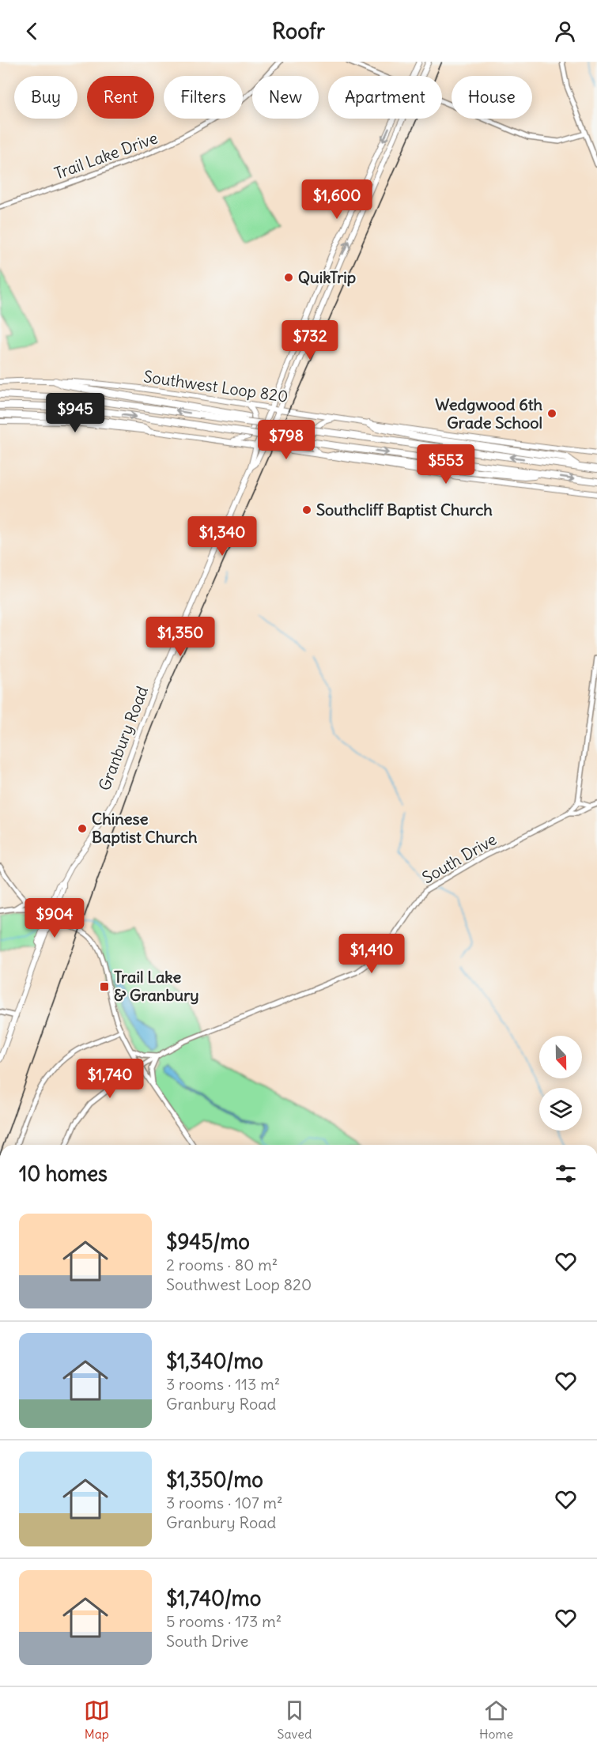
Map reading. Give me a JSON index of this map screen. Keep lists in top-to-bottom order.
{
  "streets": {
    "main road": ["Southwest Loop 820", "Granbury Road"],
    "street": ["Trail Lake Drive", "South Drive"]
  },
  "crossings": [
    ["Southwest Loop 820", "Granbury Road"]
  ],
  "places": {
    "other": [
      "QuikTrip",
      "Wedgwood 6th Grade School",
      "Southcliff Baptist Church",
      "Chinese Baptist Church"
    ],
    "transit": ["Trail Lake & Granbury"]
  },
  "north": "bottom",
  "page": {
    "header": "Roofr",
    "chip": [
      "Buy",
      "Rent",
      "Filters",
      "New",
      "Apartment",
      "House"
    ],
    "price": [
      "$1,600",
      "$732",
      "$945",
      "$798",
      "$553",
      "$1,340",
      "$1,350",
      "$904",
      "$1,410",
      "$1,740"
    ],
    "heading": "10 homes",
    "list": [
      {
        "name": "$945/mo",
        "note": "2 rooms · 80 m² · Southwest Loop 820"
      },
      {
        "name": "$1,340/mo",
        "note": "3 rooms · 113 m² · Granbury Road"
      },
      {
        "name": "$1,350/mo",
        "note": "3 rooms · 107 m² · Granbury Road"
      },
      {
        "name": "$1,740/mo",
        "note": "5 rooms · 173 m² · South Drive"
      }
    ],
    "tabs": ["Map", "Saved", "Home"]
  }
}
